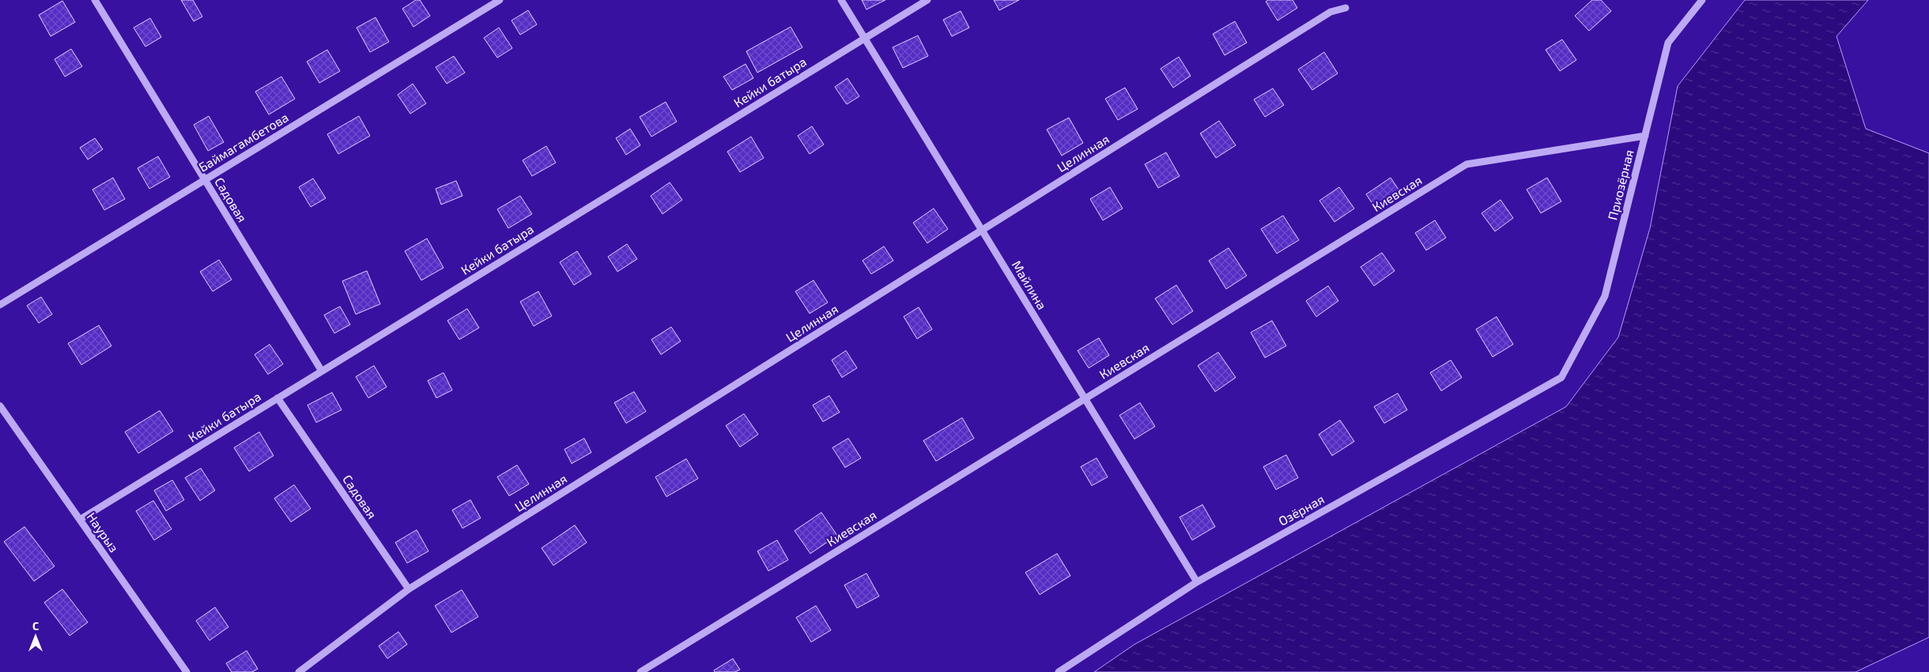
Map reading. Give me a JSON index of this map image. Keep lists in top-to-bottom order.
{
  "streets": {
    "street": [
      "Кейки батыра",
      "Баймагамбетова",
      "Целинная",
      "Приозёрная",
      "Киевская",
      "Садовая",
      "Майлина",
      "Озёрная",
      "Наурыз"
    ]
  },
  "crossings": [
    ["Кейки батыра", "Садовая"],
    ["Кейки батыра", "Майлина"],
    ["Кейки батыра", "Наурыз"],
    ["Баймагамбетова", "Садовая"],
    ["Целинная", "Садовая"],
    ["Целинная", "Майлина"],
    ["Приозёрная", "Киевская"],
    ["Приозёрная", "Озёрная"],
    ["Киевская", "Майлина"],
    ["Майлина", "Озёрная"]
  ],
  "north": "top"
}
